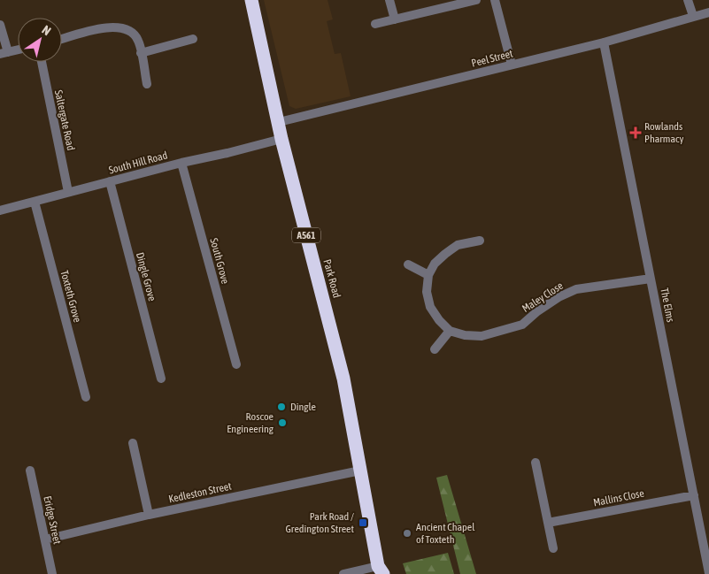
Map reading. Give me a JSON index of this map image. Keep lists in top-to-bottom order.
{
  "streets": {
    "highway": ["A561", "Park Road"],
    "street": [
      "Peel Street",
      "Saltergate Road",
      "South Hill Road",
      "South Grove",
      "Dingle Grove",
      "Toxteth Grove",
      "Maley Close",
      "The Elms",
      "Kedleston Street",
      "Mallins Close",
      "Eridge Street"
    ]
  },
  "crossings": [
    ["Peel Street", "Park Road"],
    ["Peel Street", "The Elms"],
    ["Saltergate Road", "South Hill Road"],
    ["South Hill Road", "South Grove"],
    ["South Hill Road", "Dingle Grove"],
    ["South Hill Road", "Park Road"],
    ["South Hill Road", "Toxteth Grove"],
    ["Park Road", "Kedleston Street"],
    ["Maley Close", "The Elms"],
    ["The Elms", "Mallins Close"],
    ["Kedleston Street", "Eridge Street"]
  ],
  "places": {
    "health": ["Rowlands Pharmacy"],
    "other": ["Dingle", "Roscoe Engineering", "Ancient Chapel of Toxteth"],
    "transit": ["Park Road / Gredington Street"]
  },
  "north": "top right"
}
